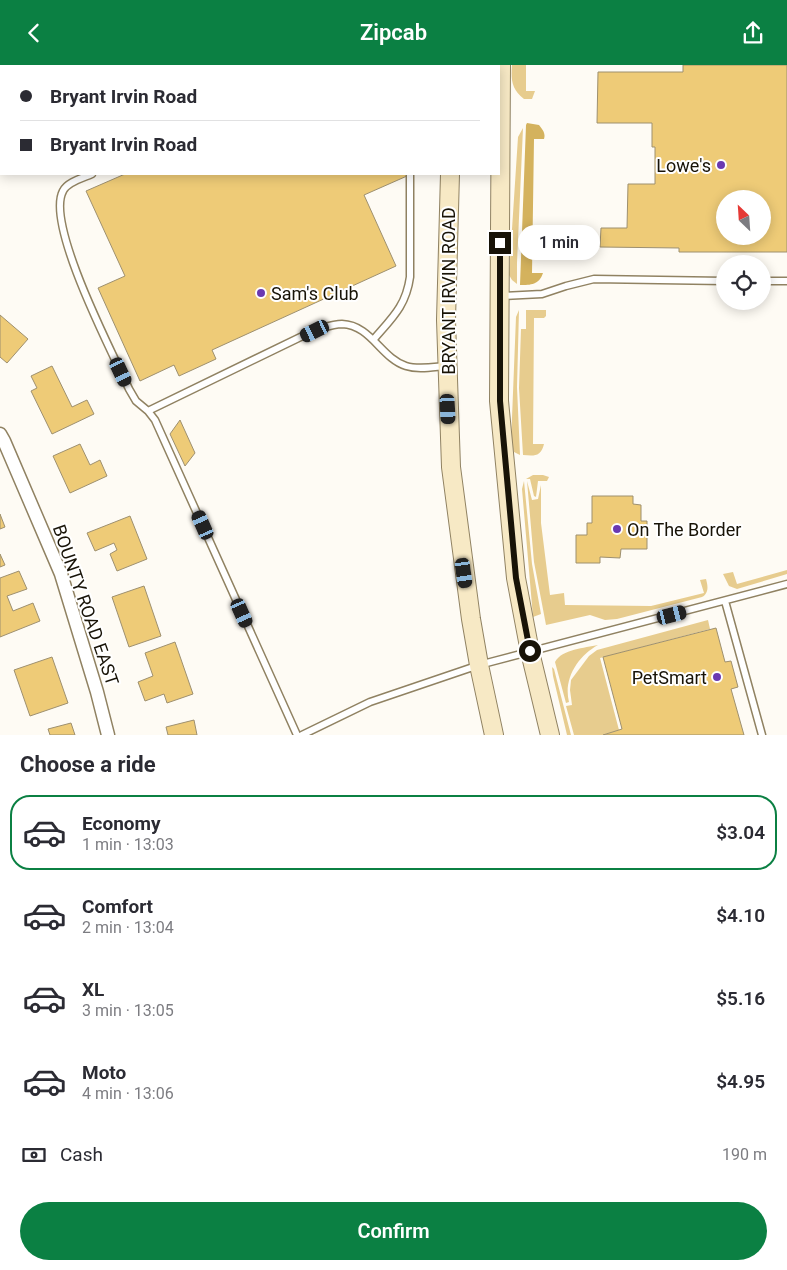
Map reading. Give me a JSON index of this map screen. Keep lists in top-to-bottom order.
{
  "streets": {
    "main road": ["BRYANT IRVIN ROAD"],
    "street": ["BOUNTY ROAD EAST"]
  },
  "places": [
    "Lowe's",
    "Sam's Club",
    "On The Border",
    "PetSmart"
  ],
  "north": "top left",
  "page": {
    "header": "Zipcab",
    "banner": ["Bryant Irvin Road", "Bryant Irvin Road"],
    "bubble": "1 min",
    "heading": "Choose a ride",
    "list": [
      {
        "name": "Economy",
        "note": "1 min · 13:03",
        "value": "$3.04"
      },
      {
        "name": "Comfort",
        "note": "2 min · 13:04",
        "value": "$4.10"
      },
      {
        "name": "XL",
        "note": "3 min · 13:05",
        "value": "$5.16"
      },
      {
        "name": "Moto",
        "note": "4 min · 13:06",
        "value": "$4.95"
      }
    ],
    "pay": ["Cash", "190 m"],
    "buttons": "Confirm"
  }
}
